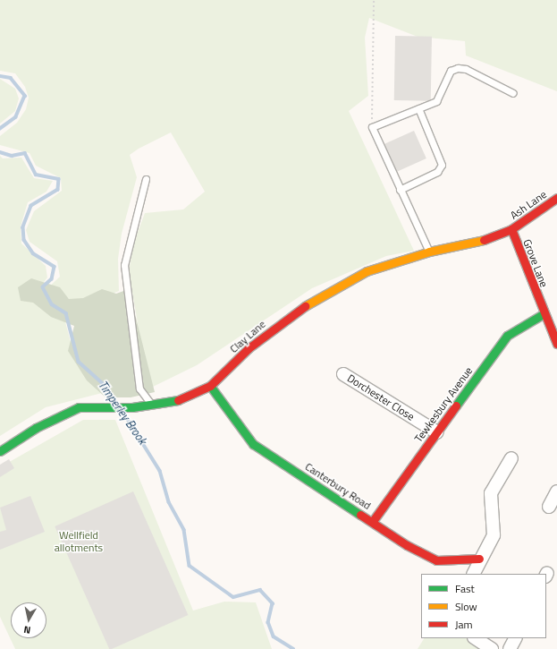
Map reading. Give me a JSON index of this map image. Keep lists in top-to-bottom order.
{
  "streets": {
    "street": [
      "Ash Lane",
      "Grove Lane",
      "Clay Lane",
      "Dorchester Close",
      "Tewkesbury Avenue",
      "Canterbury Road"
    ]
  },
  "crossings": [
    ["Ash Lane", "Grove Lane"],
    ["Ash Lane", "Clay Lane"],
    ["Grove Lane", "Clay Lane"],
    ["Grove Lane", "Tewkesbury Avenue"],
    ["Clay Lane", "Canterbury Road"],
    ["Dorchester Close", "Tewkesbury Avenue"],
    ["Tewkesbury Avenue", "Canterbury Road"]
  ],
  "water": ["Timperley Brook"],
  "parks": ["Wellfield allotments"],
  "legend": ["Fast", "Slow", "Jam"],
  "north": "bottom"
}
